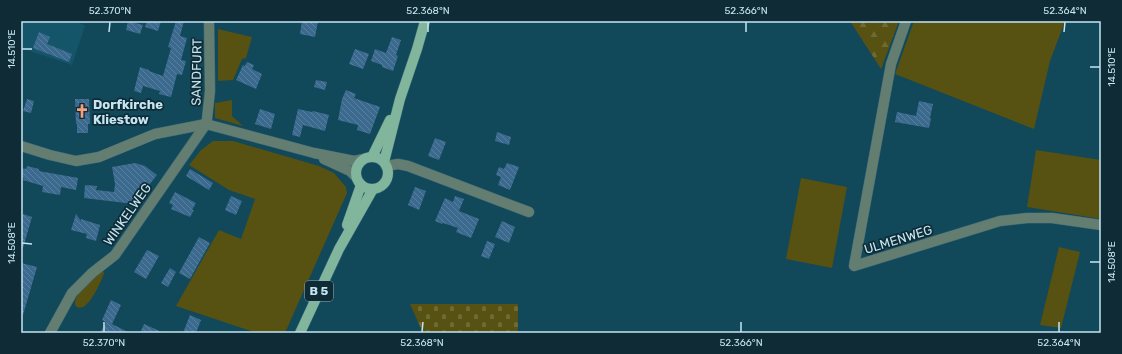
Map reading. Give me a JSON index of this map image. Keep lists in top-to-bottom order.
{
  "streets": {
    "main road": ["B 5"],
    "street": ["SANDFURT", "WINKELWEG", "ULMENWEG"]
  },
  "crossings": [
    ["SANDFURT", "WINKELWEG"]
  ],
  "places": {
    "church": ["Dorfkirche Kliestow"]
  },
  "coordinates": [
    "52.370°N",
    "52.368°N",
    "52.366°N",
    "52.364°N",
    "14.510°E",
    "14.508°E"
  ]
}
